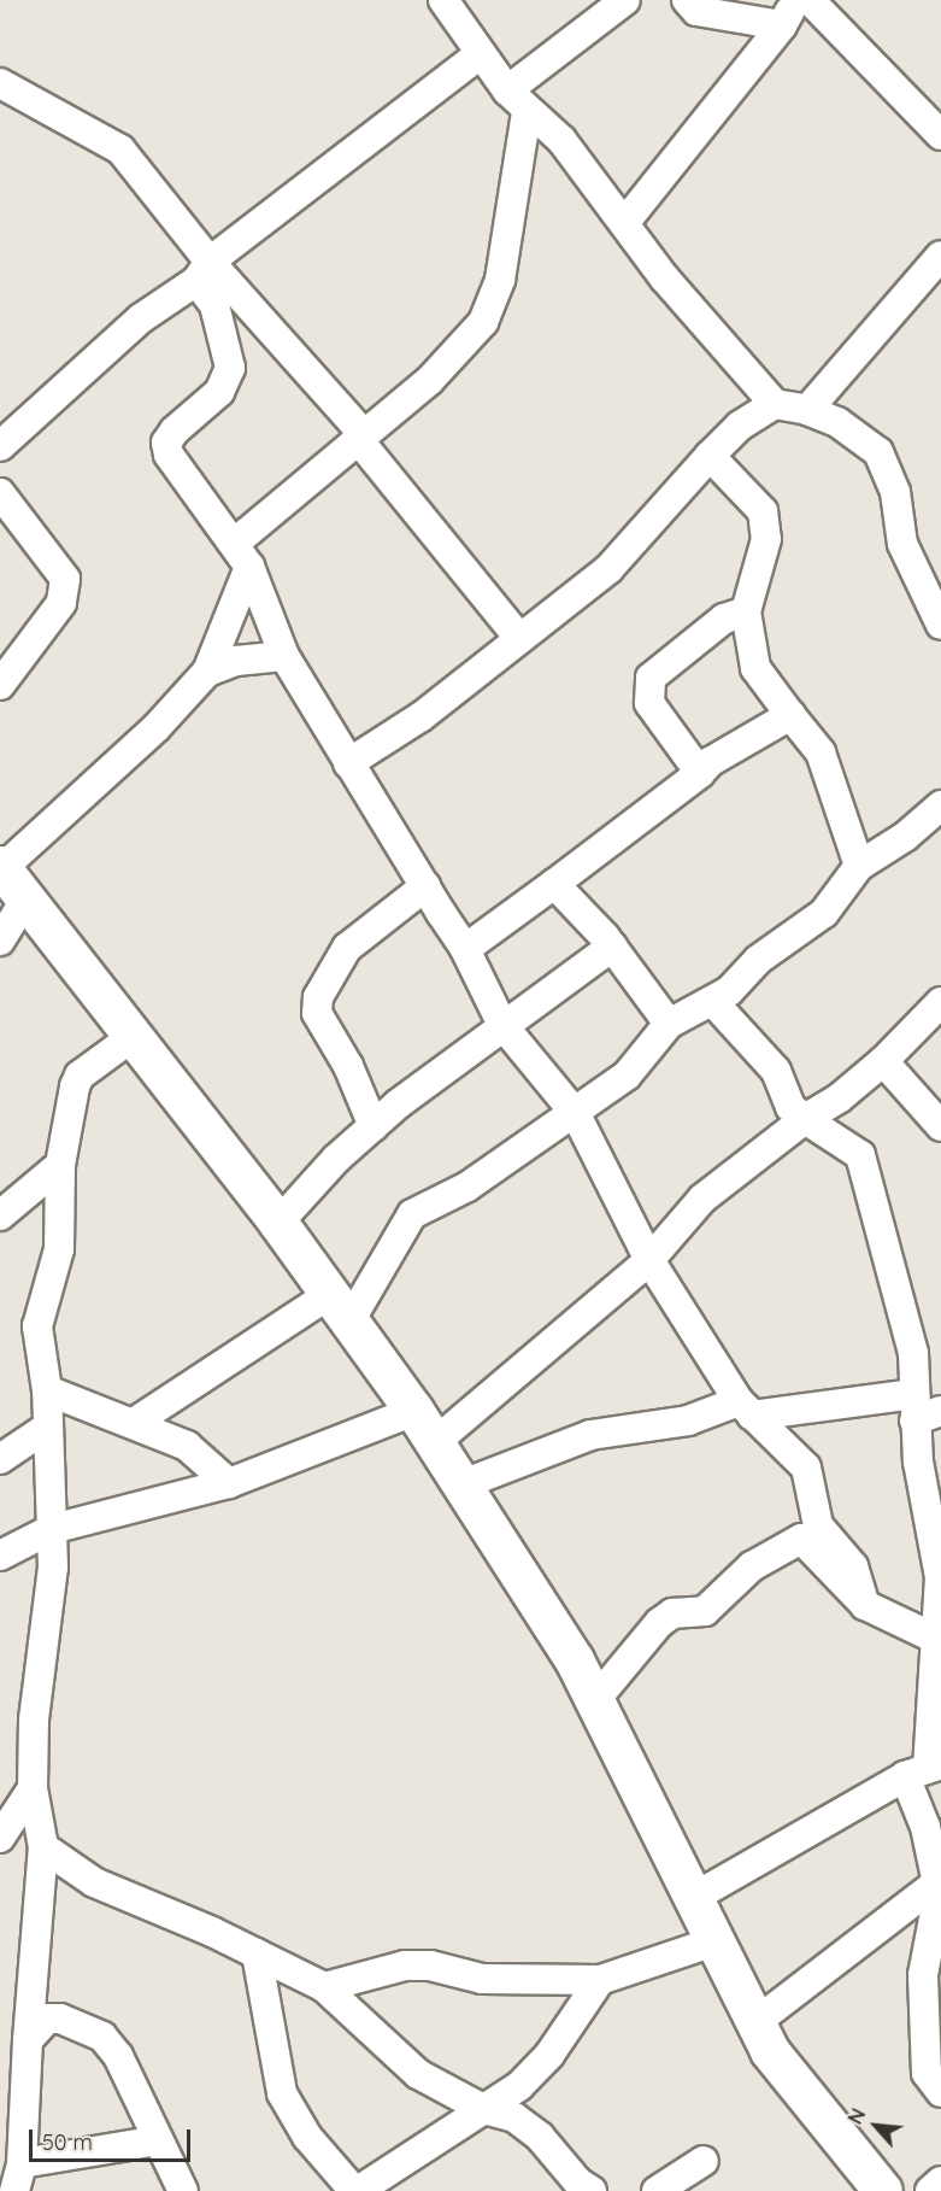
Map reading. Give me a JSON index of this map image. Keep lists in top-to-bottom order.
{
  "scale_bar": "50 m",
  "north": "top left"
}
